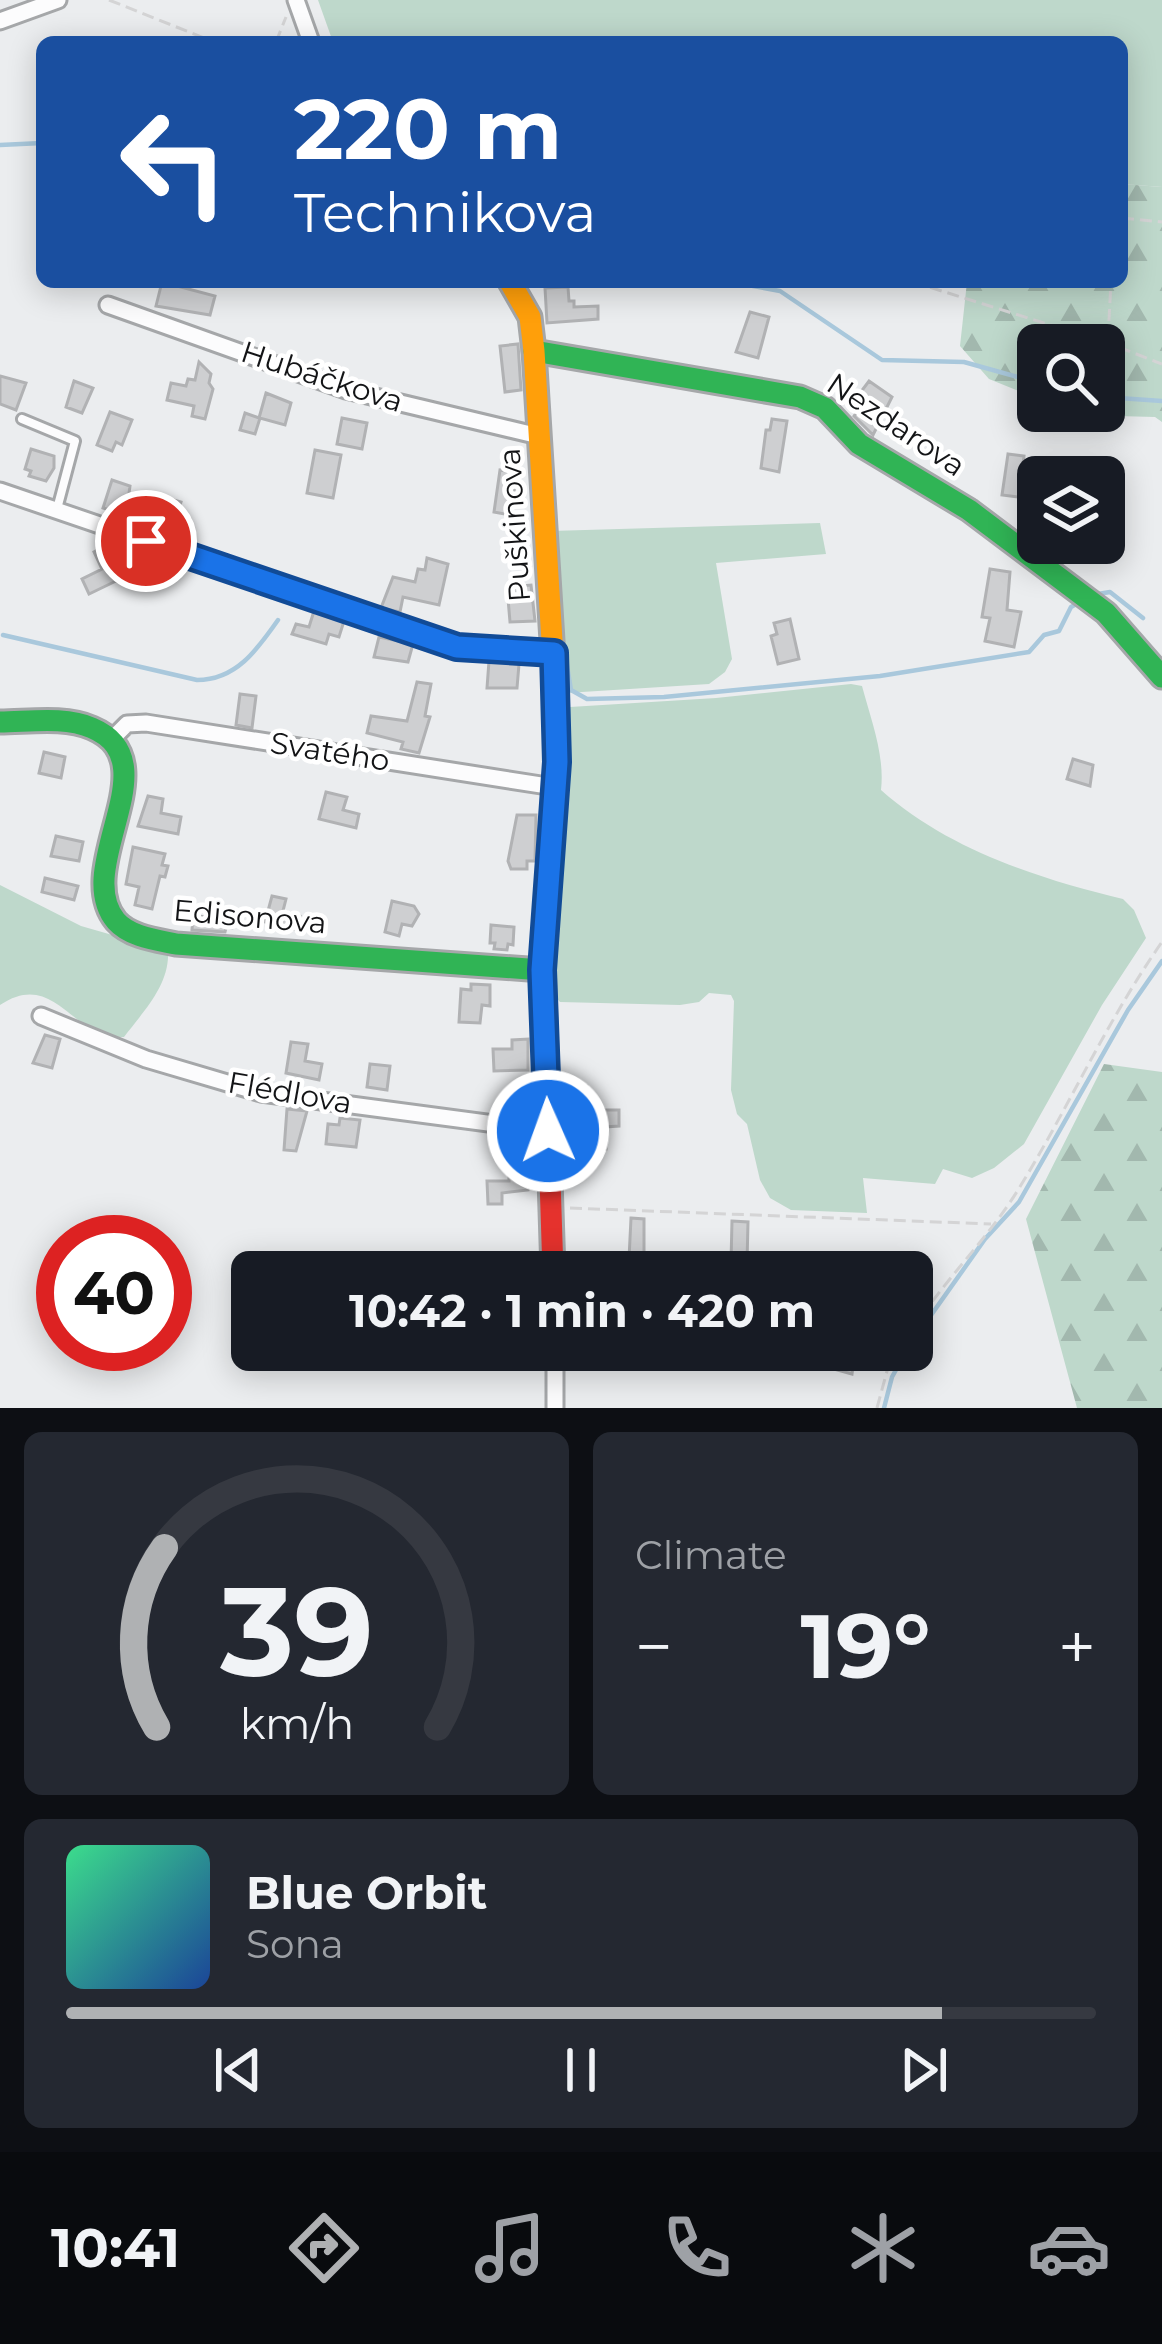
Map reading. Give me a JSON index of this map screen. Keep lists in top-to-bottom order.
{
  "streets": {
    "street": [
      "Hubáčkova",
      "Nezdarova",
      "Puškinova",
      "Svatého",
      "Edisonova",
      "Flédlova"
    ]
  },
  "crossings": [
    ["Hubáčkova", "Puškinova"],
    ["Nezdarova", "Puškinova"],
    ["Puškinova", "Svatého"],
    ["Puškinova", "Edisonova"],
    ["Puškinova", "Flédlova"],
    ["Svatého", "Edisonova"]
  ],
  "page": {
    "turn": ["220 m", "Technikova"],
    "limit": "40",
    "trip": "10:42 · 1 min · 420 m",
    "tile": "Climate",
    "heat": ["−", "19°", "+"],
    "song": ["Blue Orbit", "Sona"],
    "tabs": "10:41",
    "gauge": ["39", "km/h"]
  }
}
